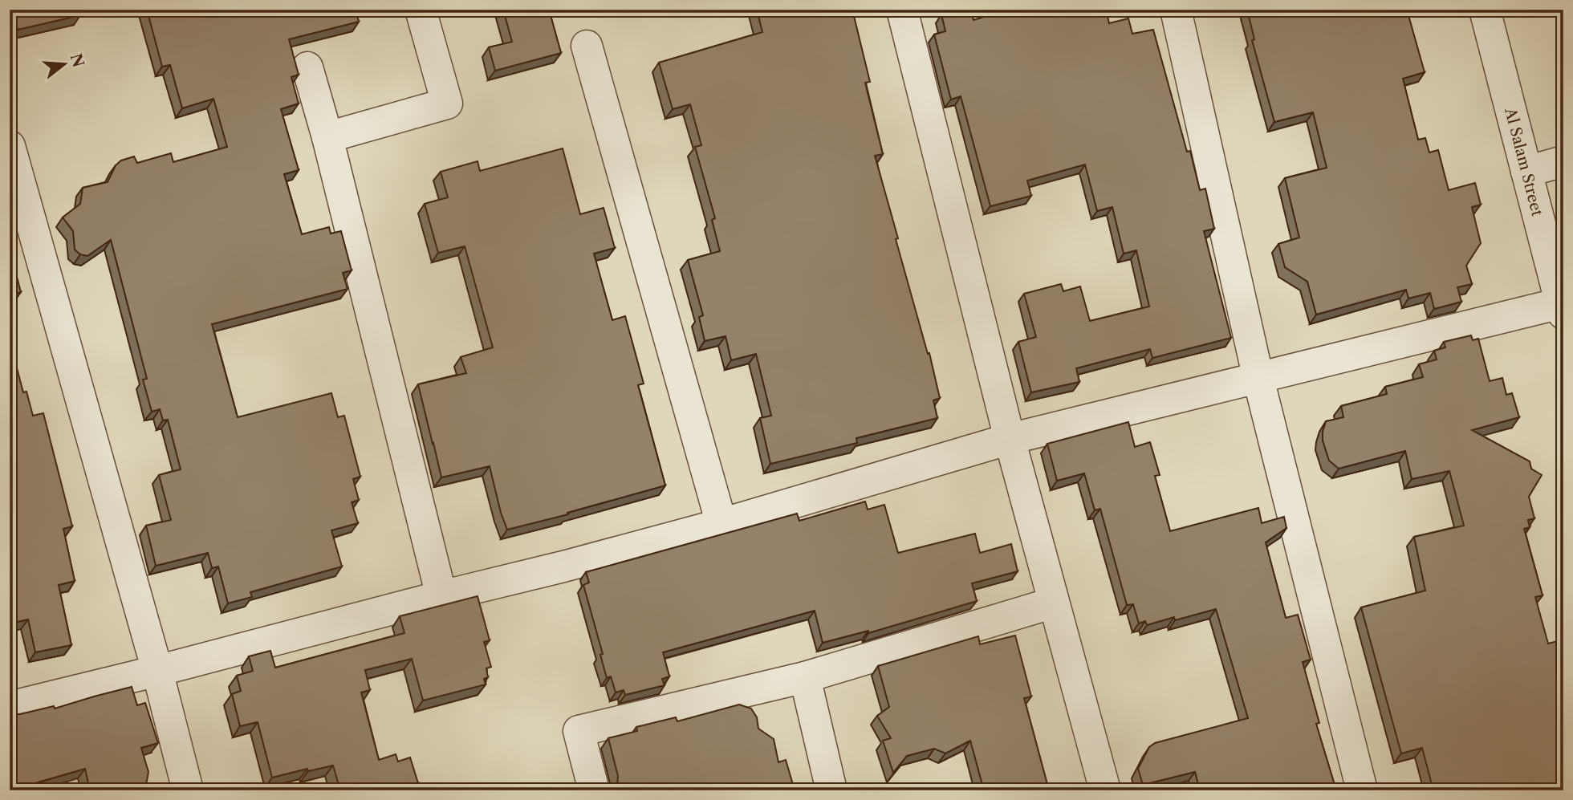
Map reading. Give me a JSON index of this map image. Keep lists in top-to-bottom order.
{
  "streets": {
    "street": ["Al Salam Street"]
  },
  "north": "right"
}
